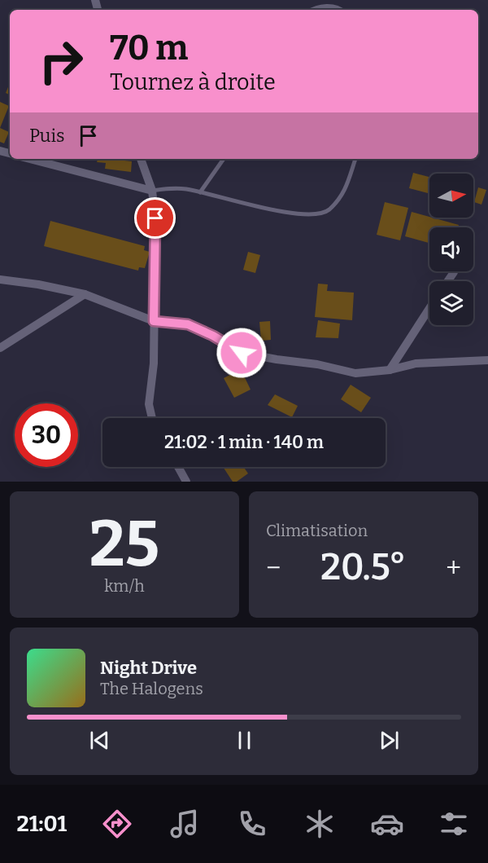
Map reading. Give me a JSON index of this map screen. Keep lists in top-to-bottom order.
{
  "north": "right",
  "page": {
    "turn": ["70 m", "Tournez à droite"],
    "then": "Puis",
    "limit": "30",
    "trip": "21:02 · 1 min · 140 m",
    "tile": [
      ["25", "km/h"],
      "Climatisation"
    ],
    "heat": ["−", "20.5°", "+"],
    "song": ["Night Drive", "The Halogens"],
    "tabs": "21:01"
  }
}
